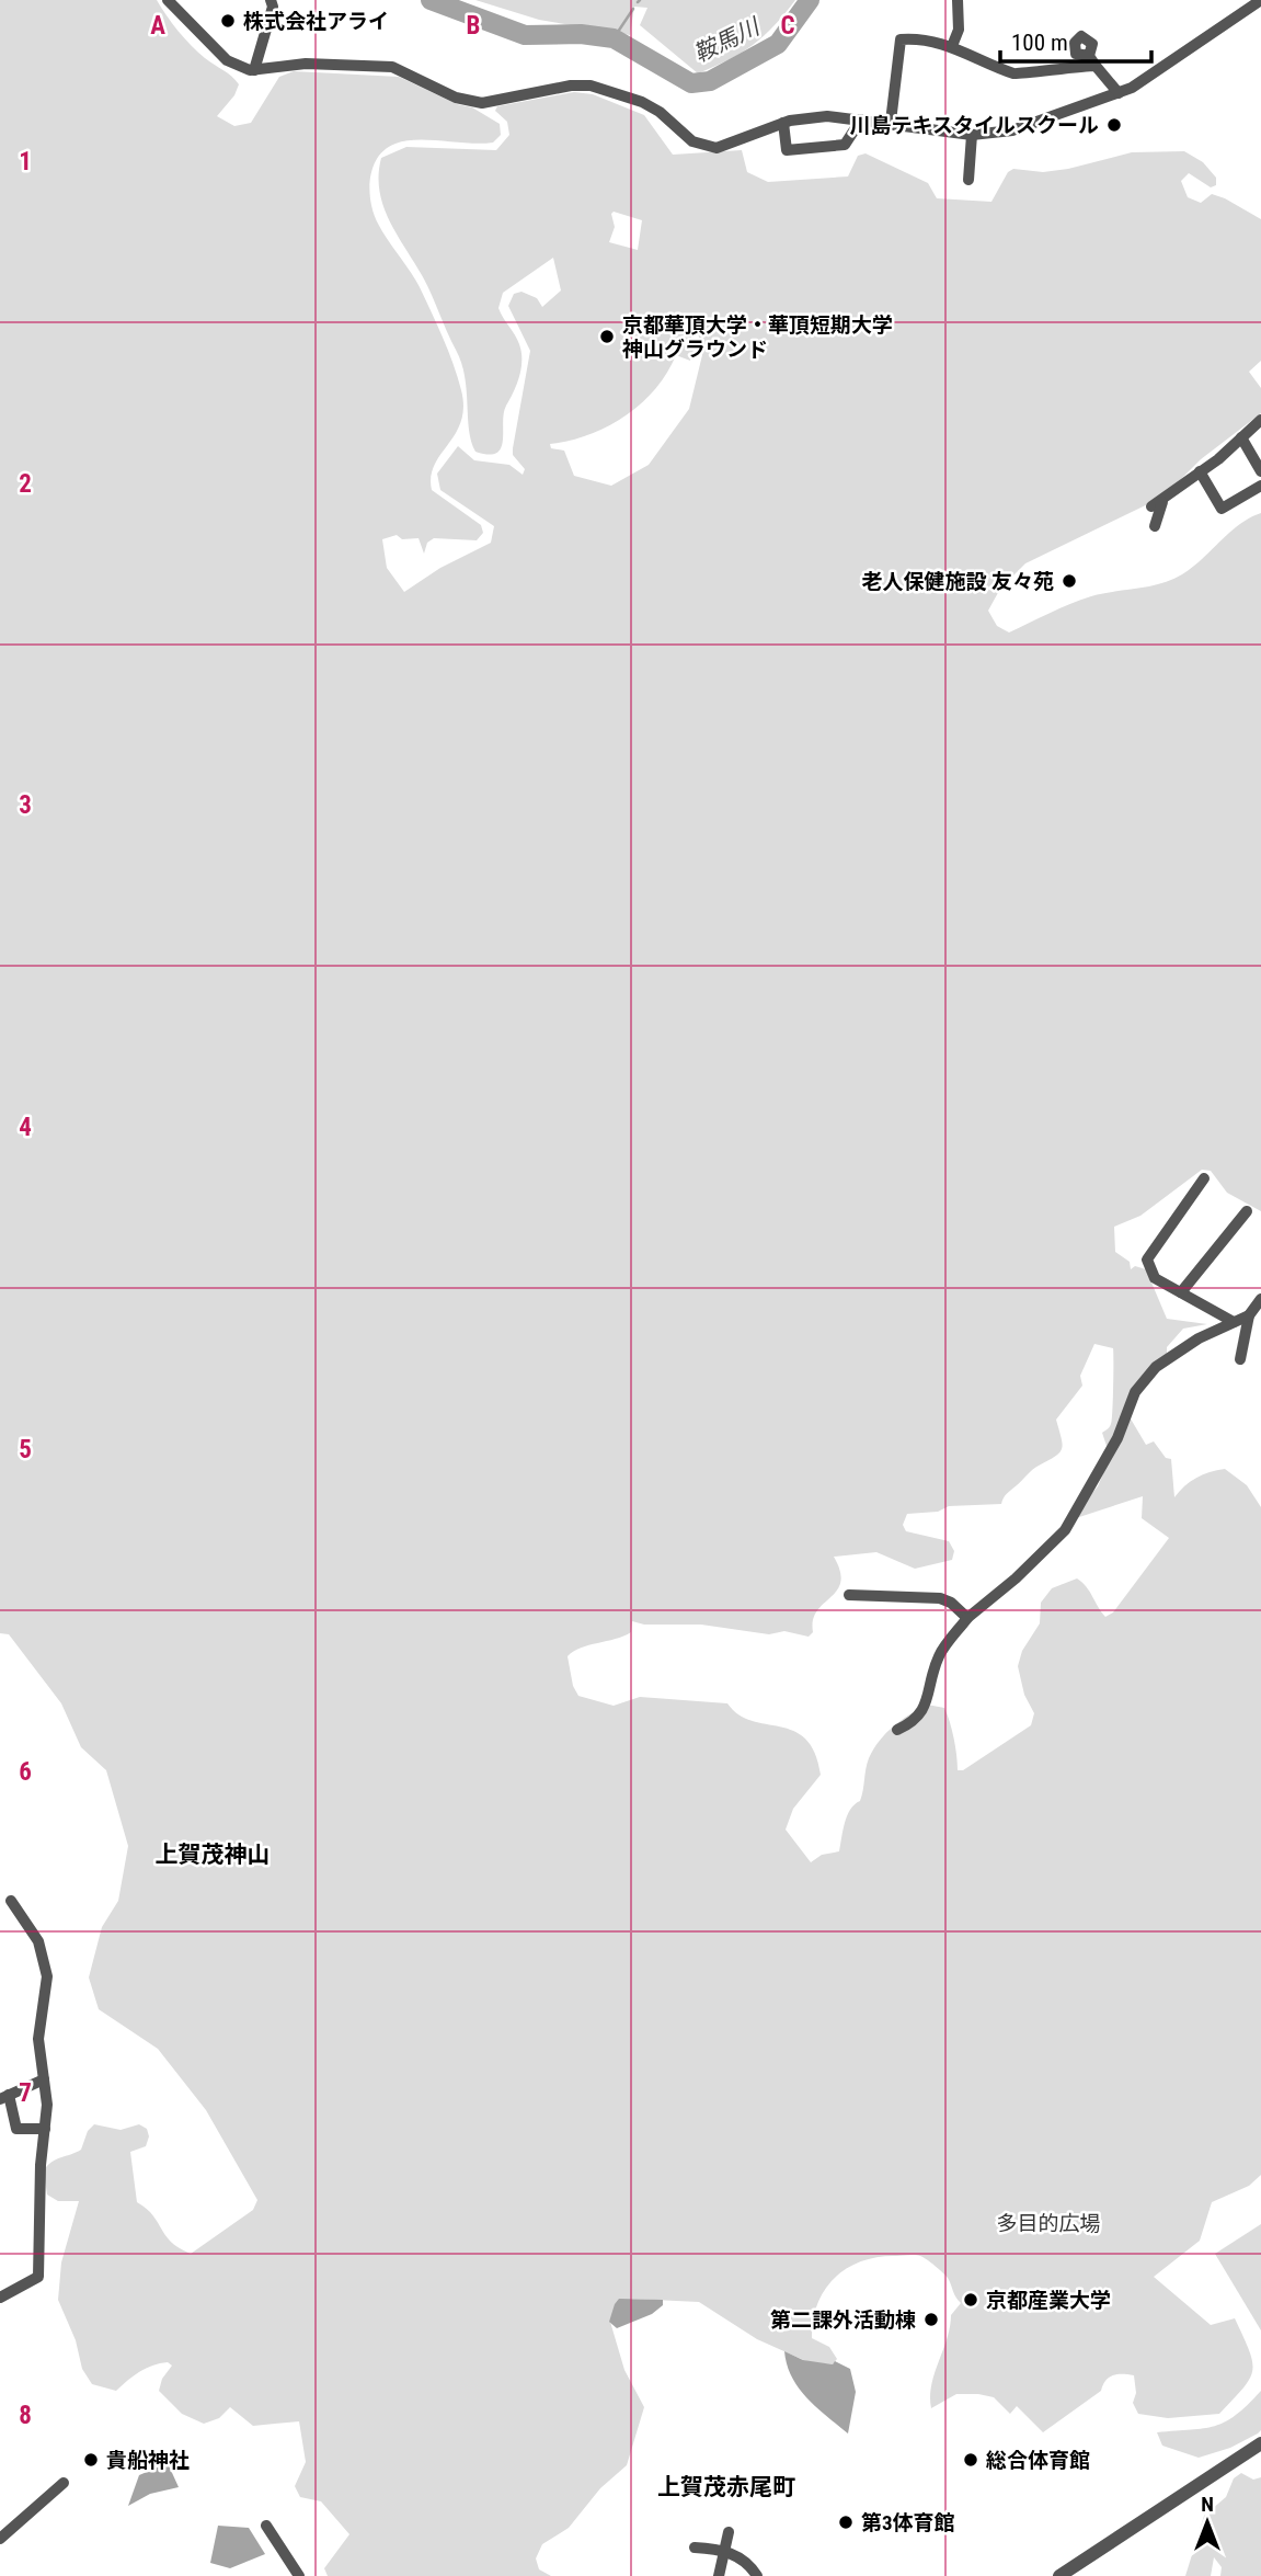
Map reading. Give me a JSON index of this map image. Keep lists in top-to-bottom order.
{
  "districts": ["上賀茂神山", "上賀茂赤尾町"],
  "water": ["鞍馬川"],
  "parks": ["多目的広場"],
  "places": [
    "株式会社アライ",
    "川島テキスタイルスクール",
    "京都華頂大学・華頂短期大学 神山グラウンド",
    "老人保健施設 友々苑",
    "京都産業大学",
    "第二課外活動棟",
    "貴船神社",
    "総合体育館",
    "第3体育館"
  ],
  "scale_bar": "100 m",
  "north": "top",
  "grid": {
    "columns": ["A", "B", "C"],
    "rows": [
      "1",
      "2",
      "3",
      "4",
      "5",
      "6",
      "7",
      "8"
    ]
  }
}
